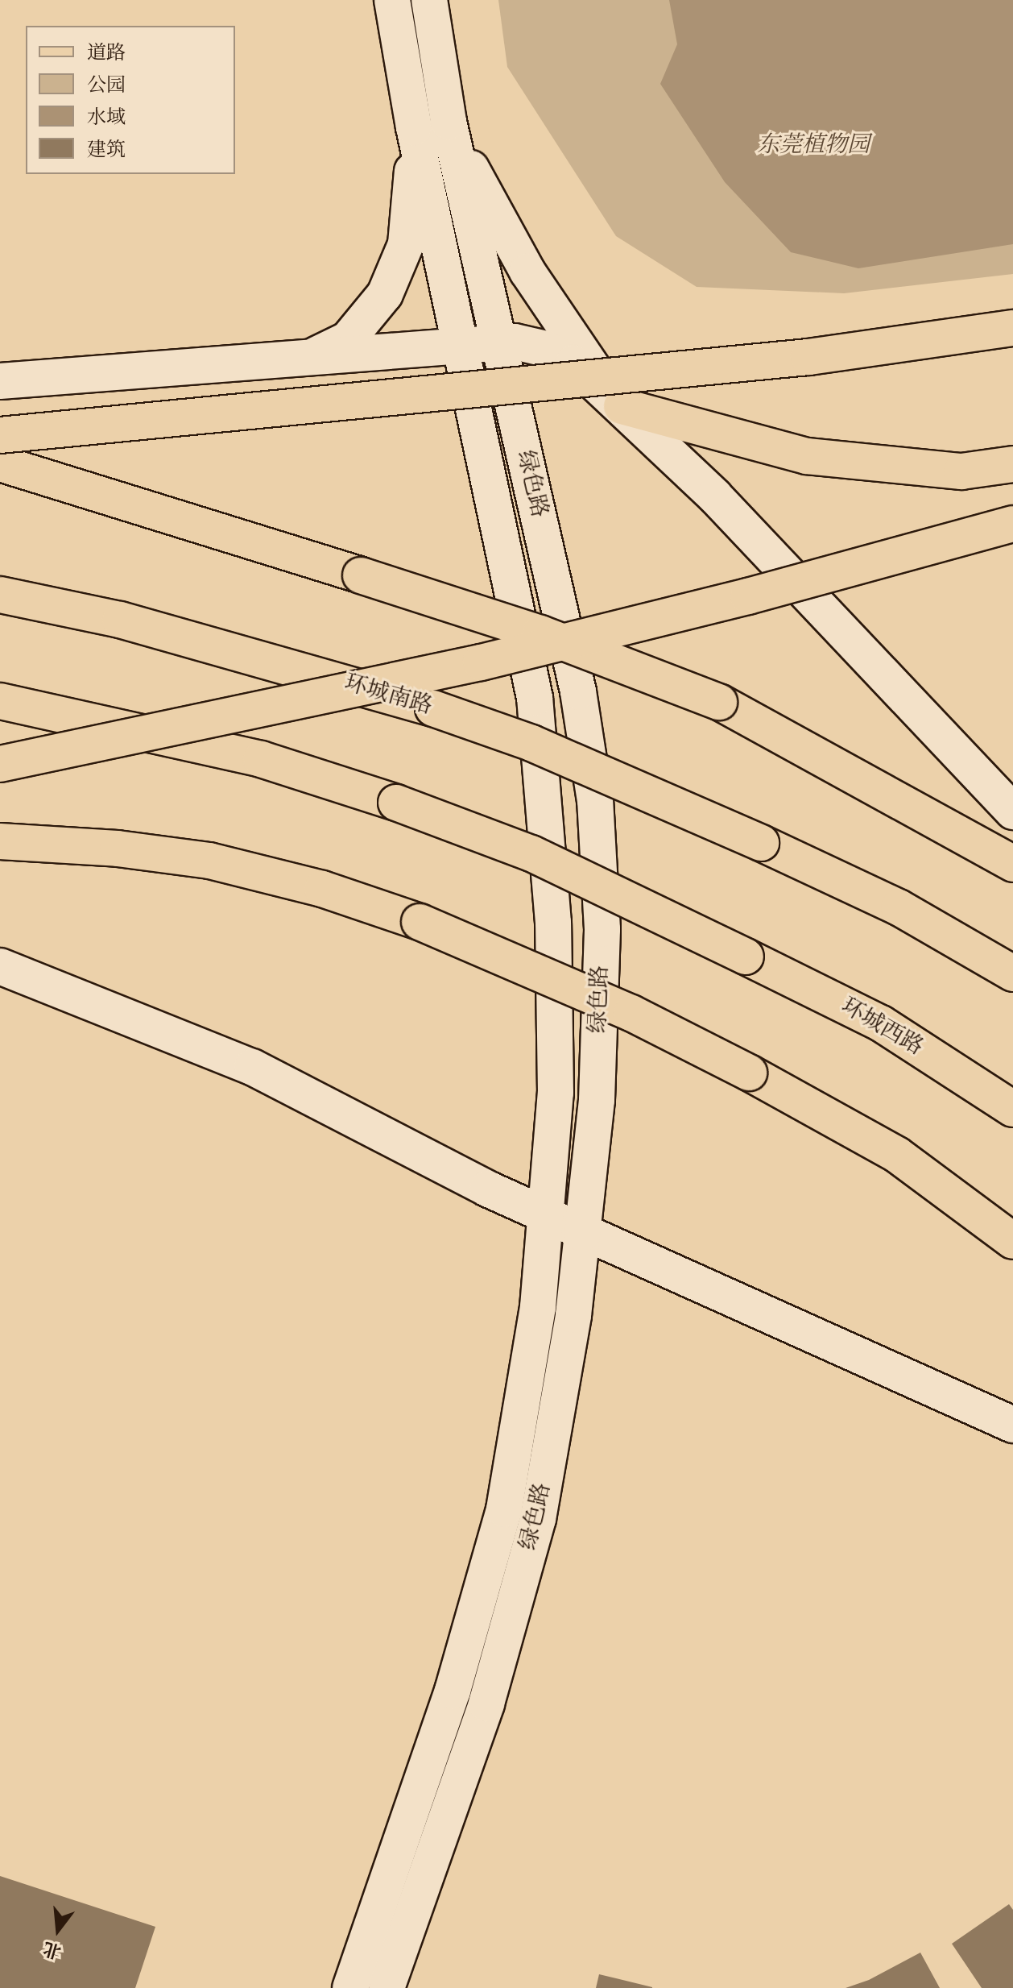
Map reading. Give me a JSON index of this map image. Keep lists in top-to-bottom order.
{
  "streets": {
    "main road": ["绿色路", "环城南路", "环城西路"]
  },
  "parks": ["东莞植物园"],
  "legend": [
    "道路",
    "公园",
    "水域",
    "建筑"
  ],
  "north": "bottom"
}
